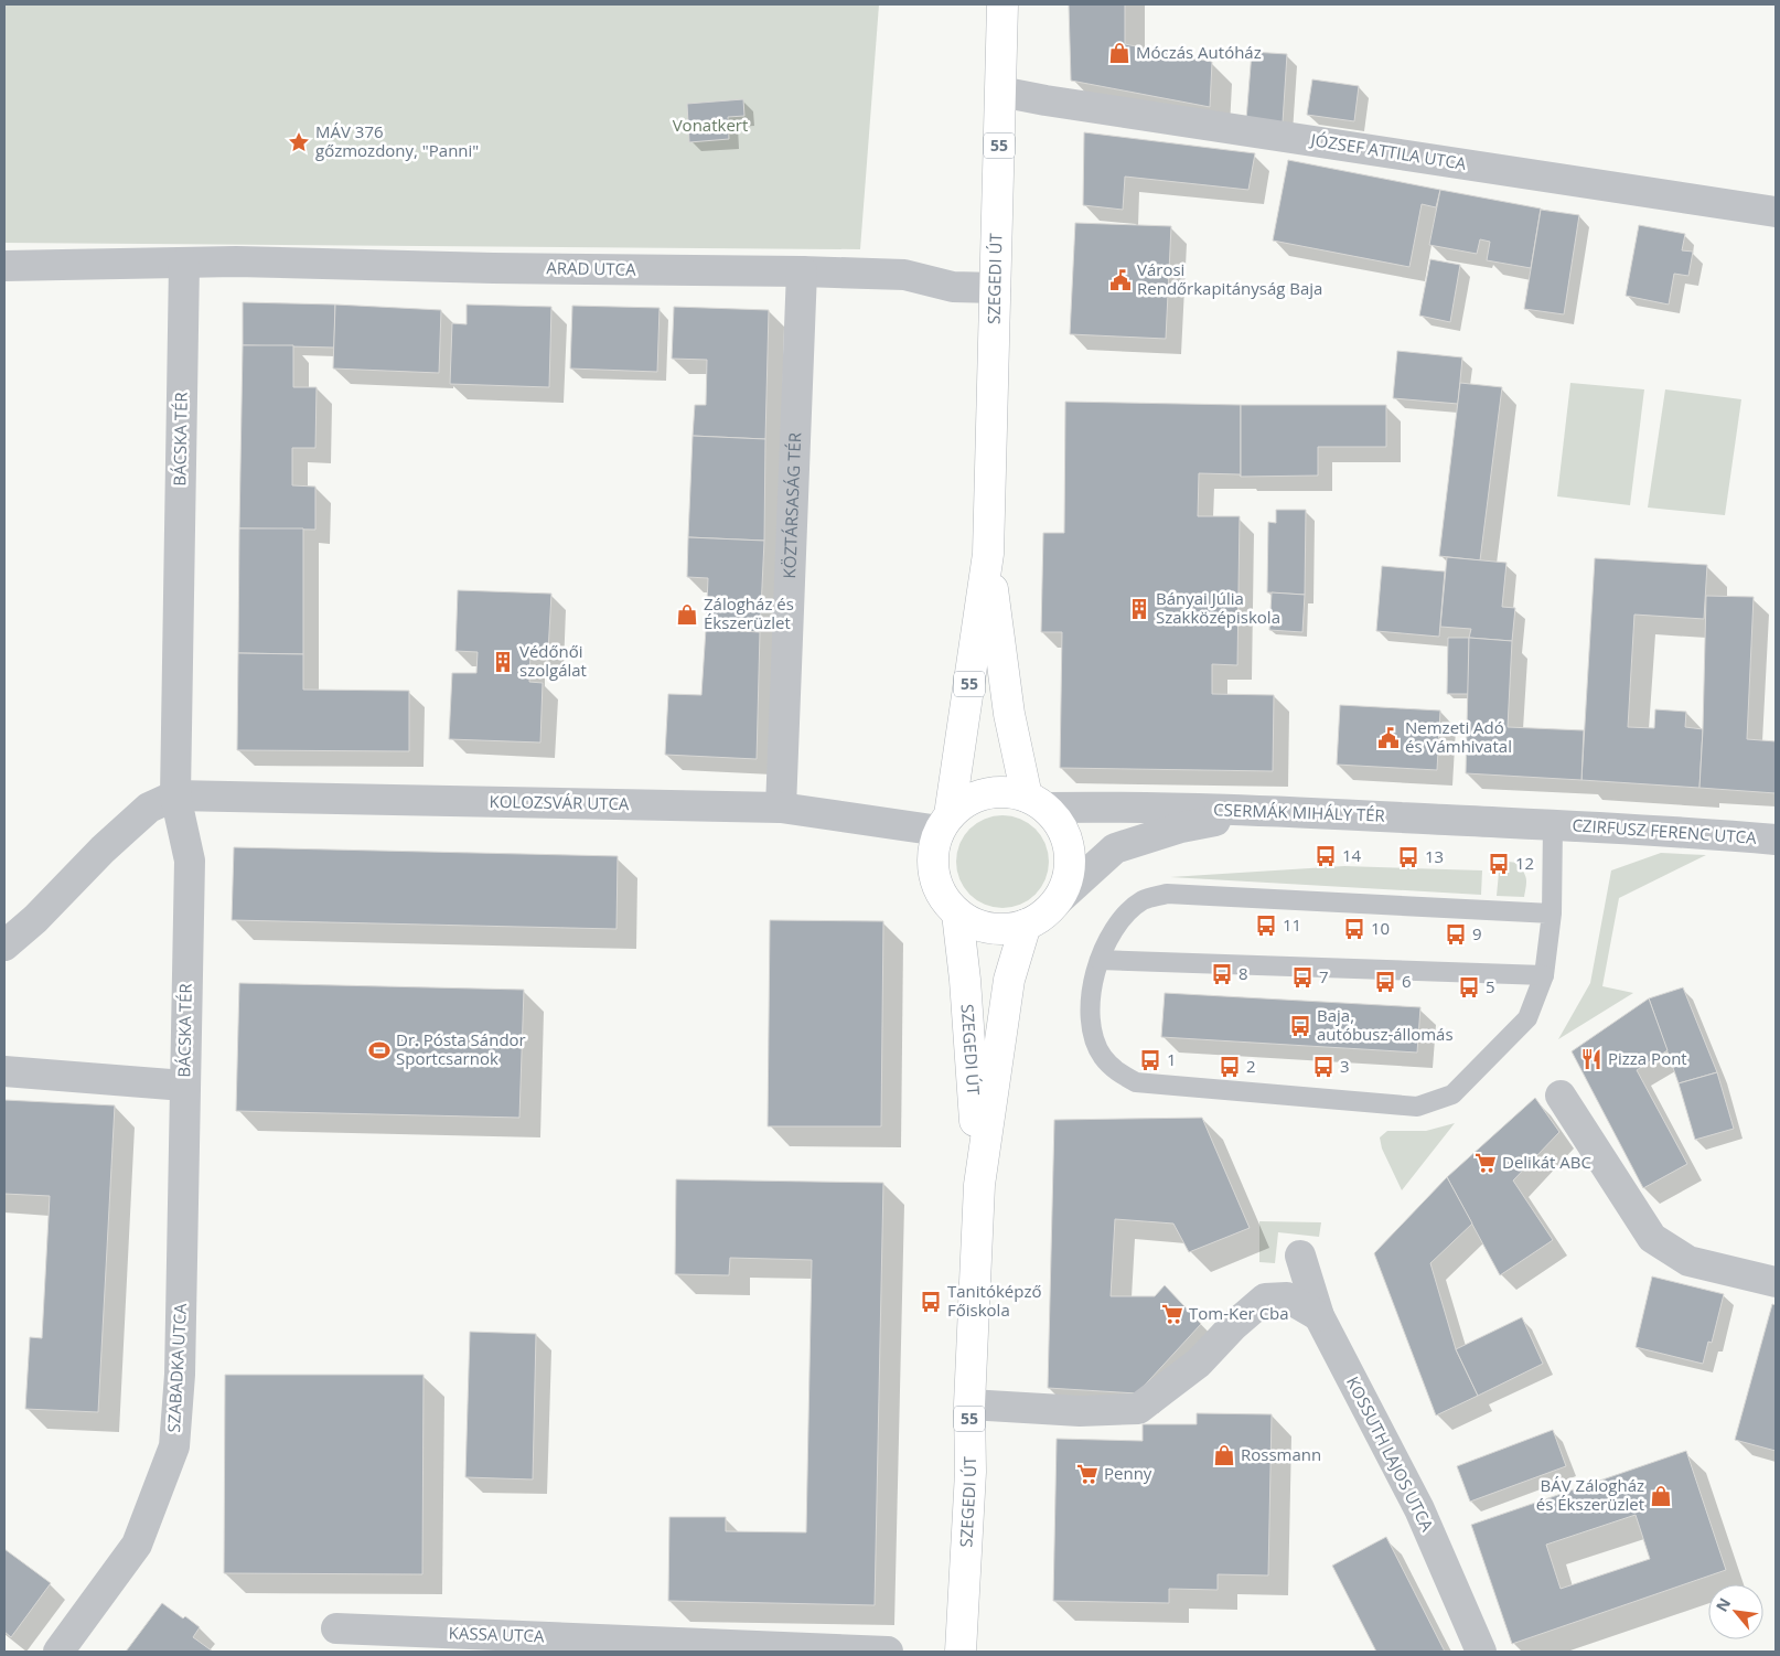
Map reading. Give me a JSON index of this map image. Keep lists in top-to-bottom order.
{
  "streets": {
    "main road": ["55", "SZEGEDI ÚT"],
    "street": [
      "JÓZSEF ATTILA UTCA",
      "ARAD UTCA",
      "BÁCSKA TÉR",
      "KÖZTÁRSASÁG TÉR",
      "KOLOZSVÁR UTCA",
      "CSERMÁK MIHÁLY TÉR",
      "CZIRFUSZ FERENC UTCA",
      "SZABADKA UTCA",
      "KOSSUTH LAJOS UTCA",
      "KASSA UTCA"
    ]
  },
  "crossings": [
    ["55", "SZEGEDI ÚT"],
    ["55", "KOLOZSVÁR UTCA"],
    ["55", "CSERMÁK MIHÁLY TÉR"],
    ["JÓZSEF ATTILA UTCA", "SZEGEDI ÚT"],
    ["ARAD UTCA", "SZEGEDI ÚT"],
    ["ARAD UTCA", "BÁCSKA TÉR"],
    ["ARAD UTCA", "KÖZTÁRSASÁG TÉR"],
    ["SZEGEDI ÚT", "KOLOZSVÁR UTCA"],
    ["SZEGEDI ÚT", "CSERMÁK MIHÁLY TÉR"],
    ["BÁCSKA TÉR", "KOLOZSVÁR UTCA"],
    ["BÁCSKA TÉR", "SZABADKA UTCA"],
    ["KÖZTÁRSASÁG TÉR", "KOLOZSVÁR UTCA"],
    ["KOLOZSVÁR UTCA", "CSERMÁK MIHÁLY TÉR"],
    ["CSERMÁK MIHÁLY TÉR", "CZIRFUSZ FERENC UTCA"]
  ],
  "parks": ["Vonatkert"],
  "places": {
    "shop": [
      "Móczás Autóház",
      "Zálogház és Ékszerüzlet",
      "Rossmann",
      "BÁV Zálogház és Ékszerüzlet"
    ],
    "place": ["MÁV 376 gőzmozdony, \"Panni\""],
    "public building": ["Városi Rendőrkapitányság Baja", "Nemzeti Adó és Vámhivatal"],
    "building": ["Bányai Júlia Szakközépiskola", "Védőnői szolgálat"],
    "bus stop": [
      "14",
      "13",
      "12",
      "11",
      "10",
      "9",
      "8",
      "7",
      "6",
      "5",
      "Baja, autóbusz-állomás",
      "1",
      "2",
      "3",
      "Tanitóképző Főiskola"
    ],
    "sports": ["Dr. Pósta Sándor Sportcsarnok"],
    "restaurant": ["Pizza Pont"],
    "supermarket": ["Delikát ABC", "Tom-Ker Cba", "Penny"]
  },
  "north": "top left"
}
